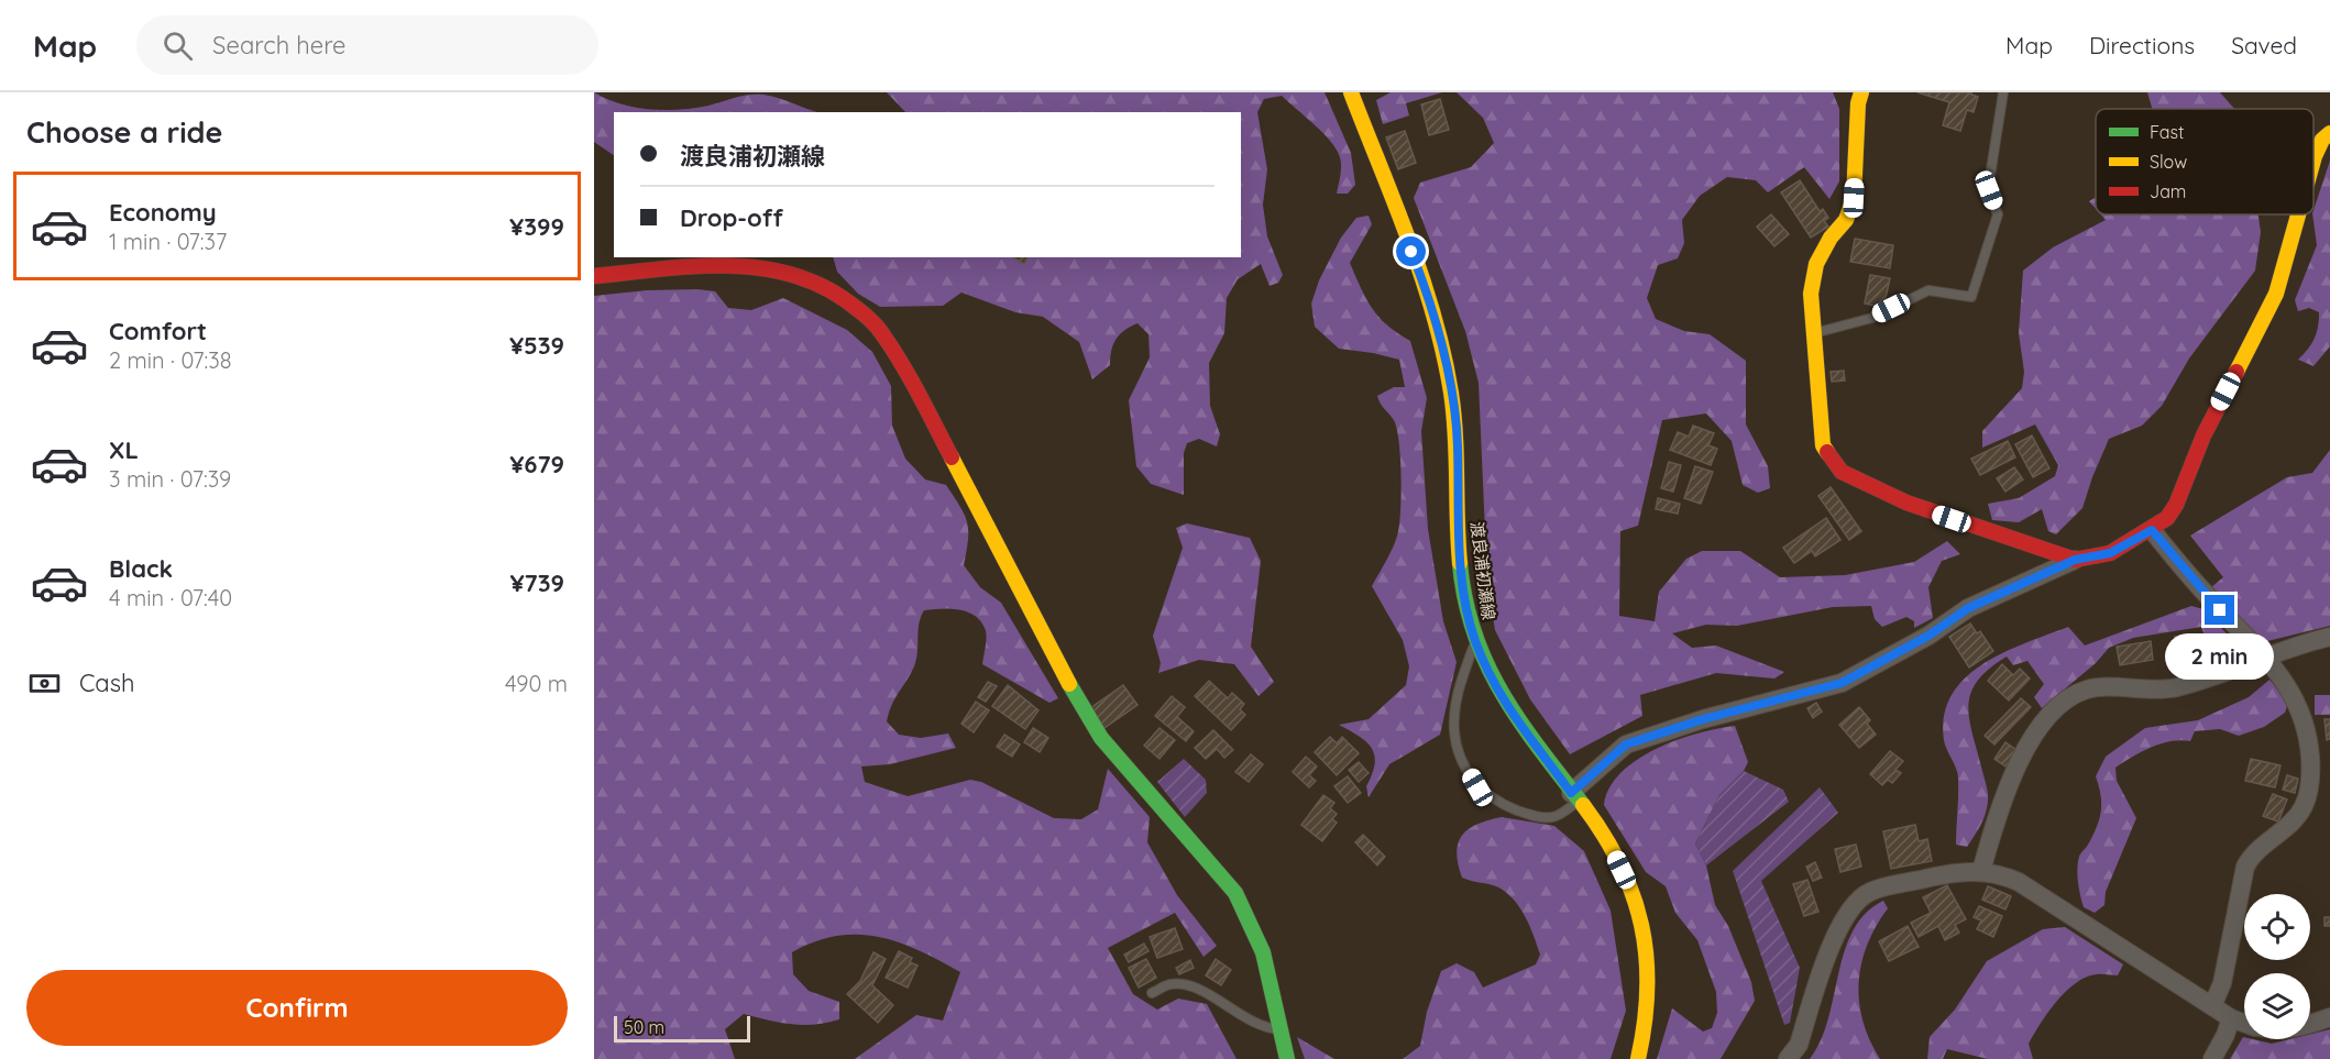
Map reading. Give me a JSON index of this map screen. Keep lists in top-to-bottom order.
{
  "streets": {
    "street": ["渡良浦初瀬線"]
  },
  "legend": ["Fast", "Slow", "Jam"],
  "scale_bar": "50 m",
  "page": {
    "header": "Map",
    "search": "Search here",
    "nav": ["Map", "Directions", "Saved"],
    "heading": "Choose a ride",
    "banner": ["渡良浦初瀬線", "Drop-off"],
    "list": [
      {
        "name": "Economy",
        "note": "1 min · 07:37",
        "value": "¥399"
      },
      {
        "name": "Comfort",
        "note": "2 min · 07:38",
        "value": "¥539"
      },
      {
        "name": "XL",
        "note": "3 min · 07:39",
        "value": "¥679"
      },
      {
        "name": "Black",
        "note": "4 min · 07:40",
        "value": "¥739"
      }
    ],
    "bubble": "2 min",
    "pay": ["Cash", "490 m"],
    "buttons": "Confirm",
    "scale": "50 m"
  }
}
